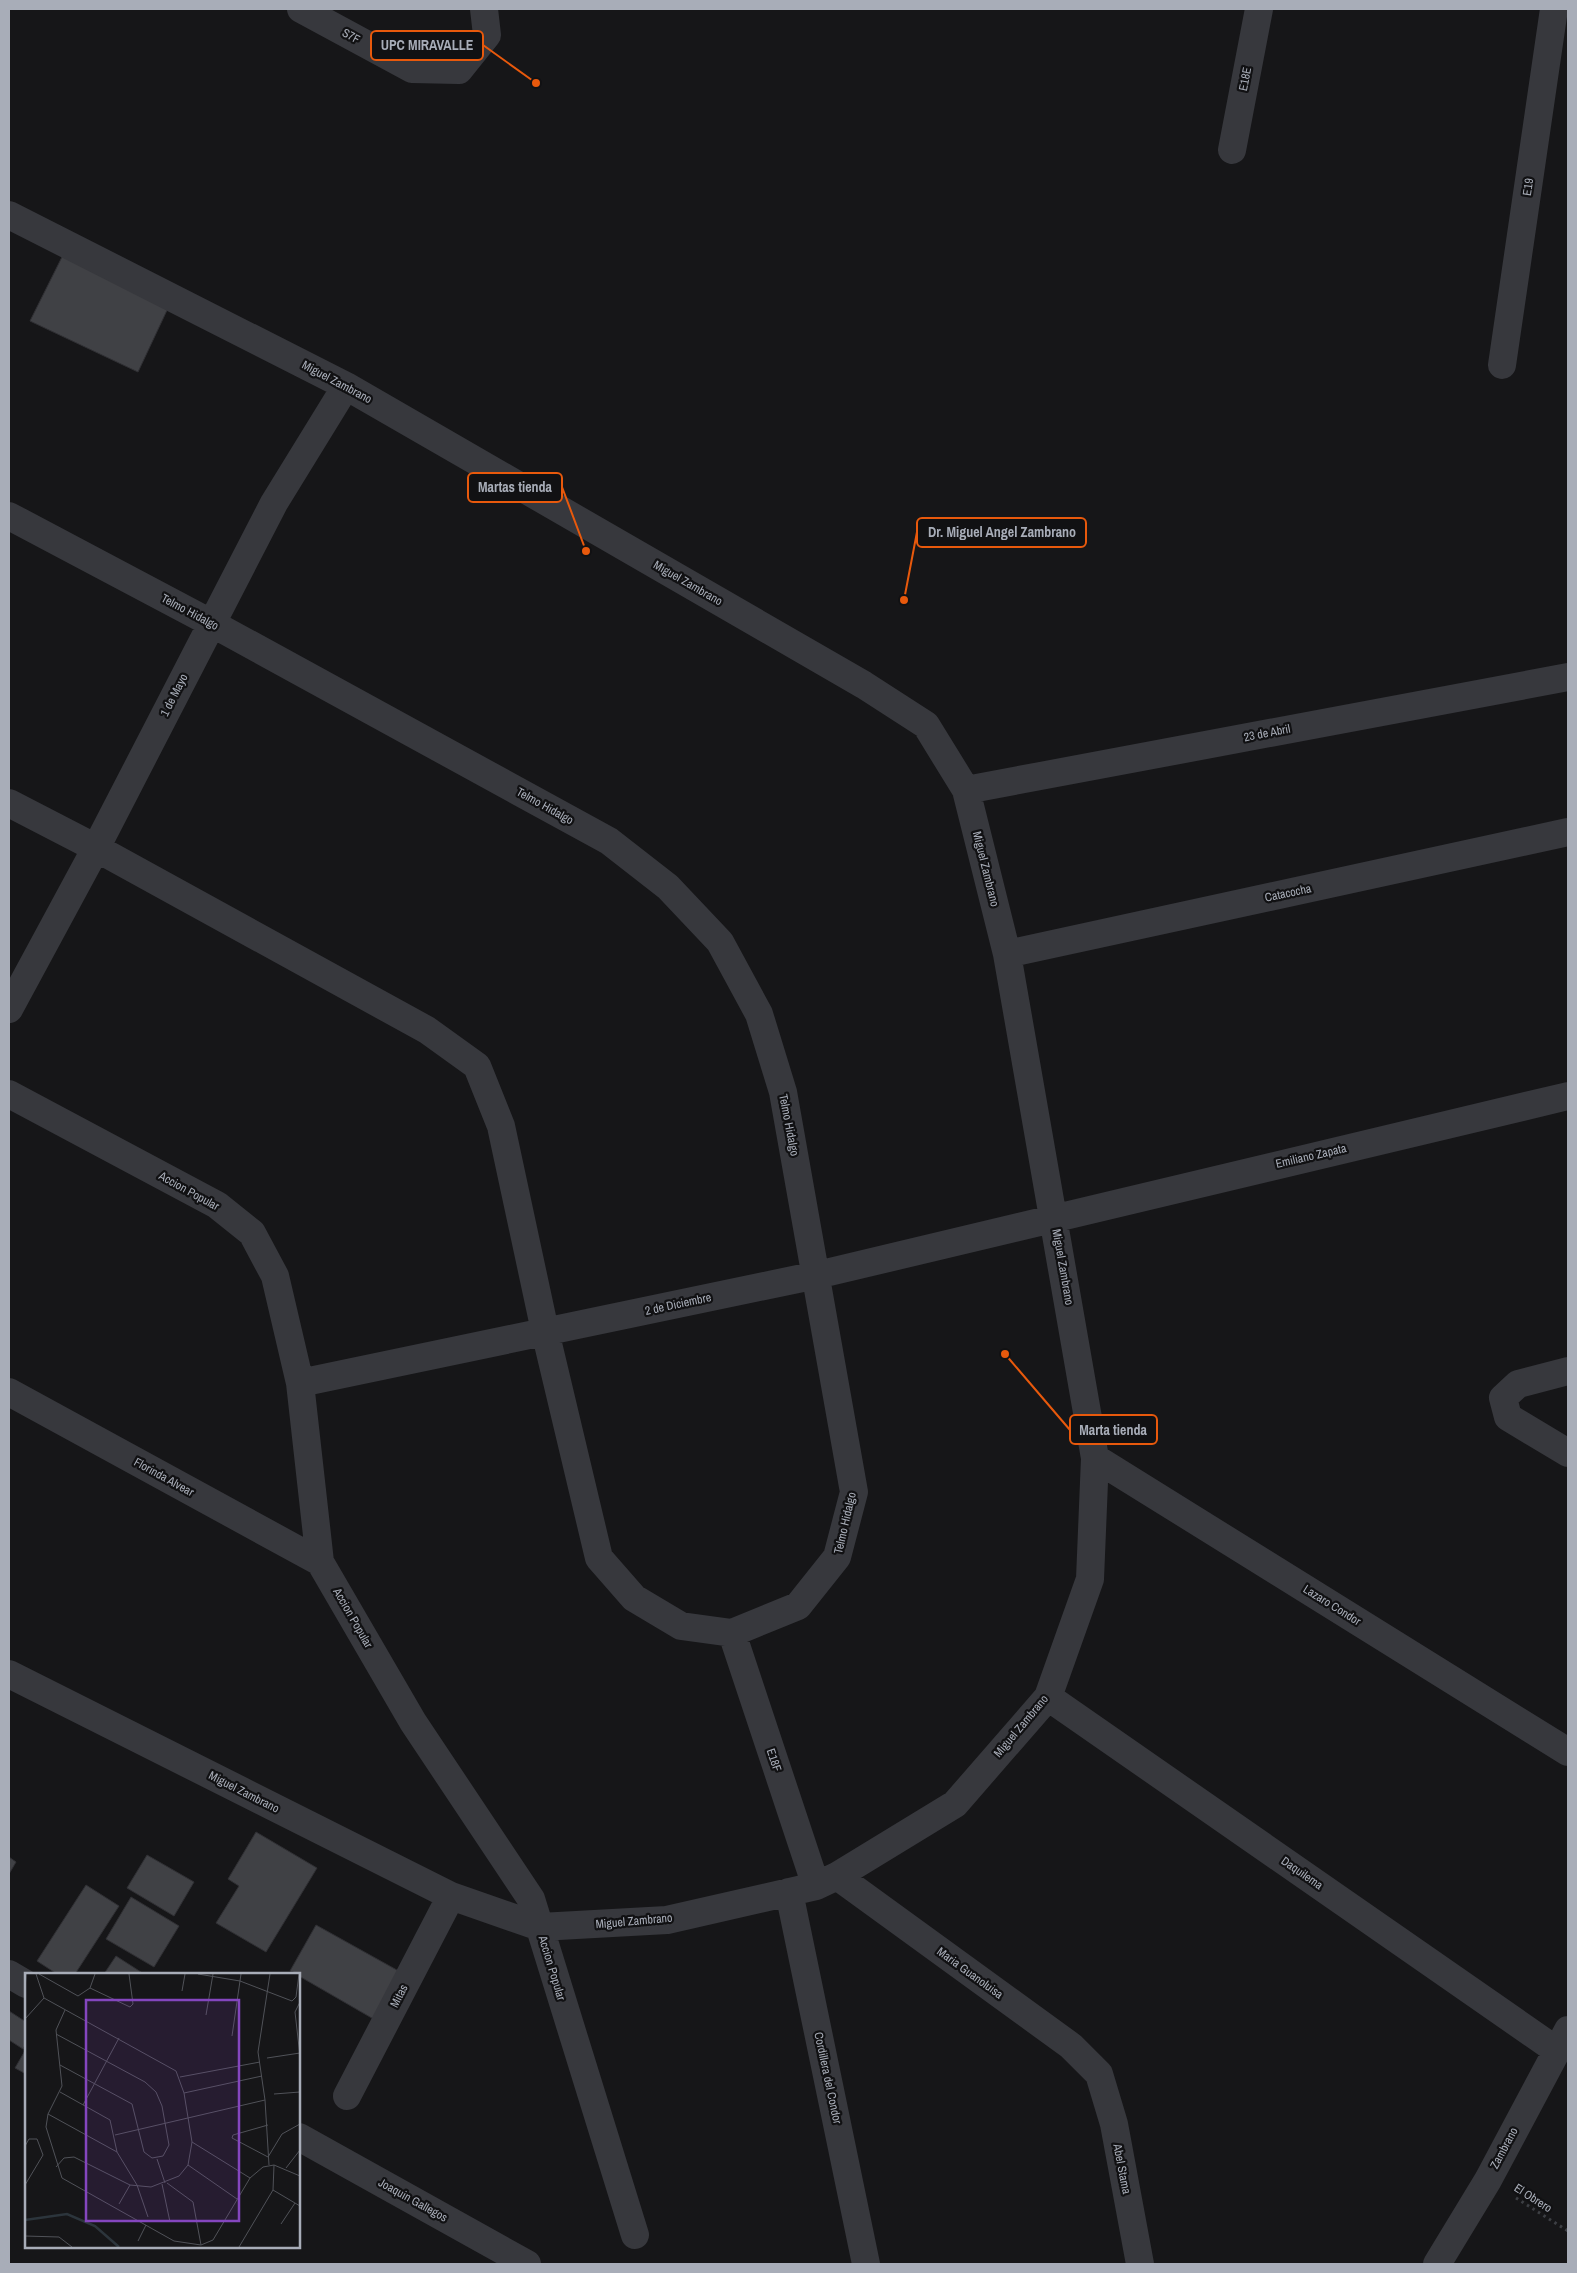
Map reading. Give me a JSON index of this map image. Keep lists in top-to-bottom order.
{
  "streets": {
    "street": [
      "S7F",
      "E18E",
      "E19",
      "Miguel Zambrano",
      "Telmo Hidalgo",
      "1 de Mayo",
      "23 de Abril",
      "Catacocha",
      "Emiliano Zapata",
      "Accion Popular",
      "2 de Diciembre",
      "Florinda Alvear",
      "Lazaro Condor",
      "E18F",
      "Daquilema",
      "Maria Guanoluisa",
      "Mitas",
      "Cordillera del Condor",
      "Zambrano",
      "Abel Stama",
      "Joaquin Gallegos"
    ],
    "path": ["El Obrero"]
  },
  "crossings": [
    ["Miguel Zambrano", "1 de Mayo"],
    ["Miguel Zambrano", "23 de Abril"],
    ["Miguel Zambrano", "Catacocha"],
    ["Miguel Zambrano", "Emiliano Zapata"],
    ["Miguel Zambrano", "Accion Popular"],
    ["Miguel Zambrano", "2 de Diciembre"],
    ["Miguel Zambrano", "Lazaro Condor"],
    ["Miguel Zambrano", "E18F"],
    ["Miguel Zambrano", "Daquilema"],
    ["Miguel Zambrano", "Maria Guanoluisa"],
    ["Miguel Zambrano", "Mitas"],
    ["Miguel Zambrano", "Cordillera del Condor"],
    ["Telmo Hidalgo", "1 de Mayo"],
    ["Telmo Hidalgo", "2 de Diciembre"],
    ["Telmo Hidalgo", "E18F"],
    ["Emiliano Zapata", "2 de Diciembre"],
    ["Accion Popular", "2 de Diciembre"],
    ["Accion Popular", "Florinda Alvear"],
    ["E18F", "Maria Guanoluisa"],
    ["Daquilema", "Zambrano"],
    ["Maria Guanoluisa", "Abel Stama"],
    ["Zambrano", "El Obrero"]
  ],
  "places": [
    "UPC MIRAVALLE",
    "Martas tienda",
    "Dr. Miguel Angel Zambrano",
    "Marta tienda"
  ]
}
